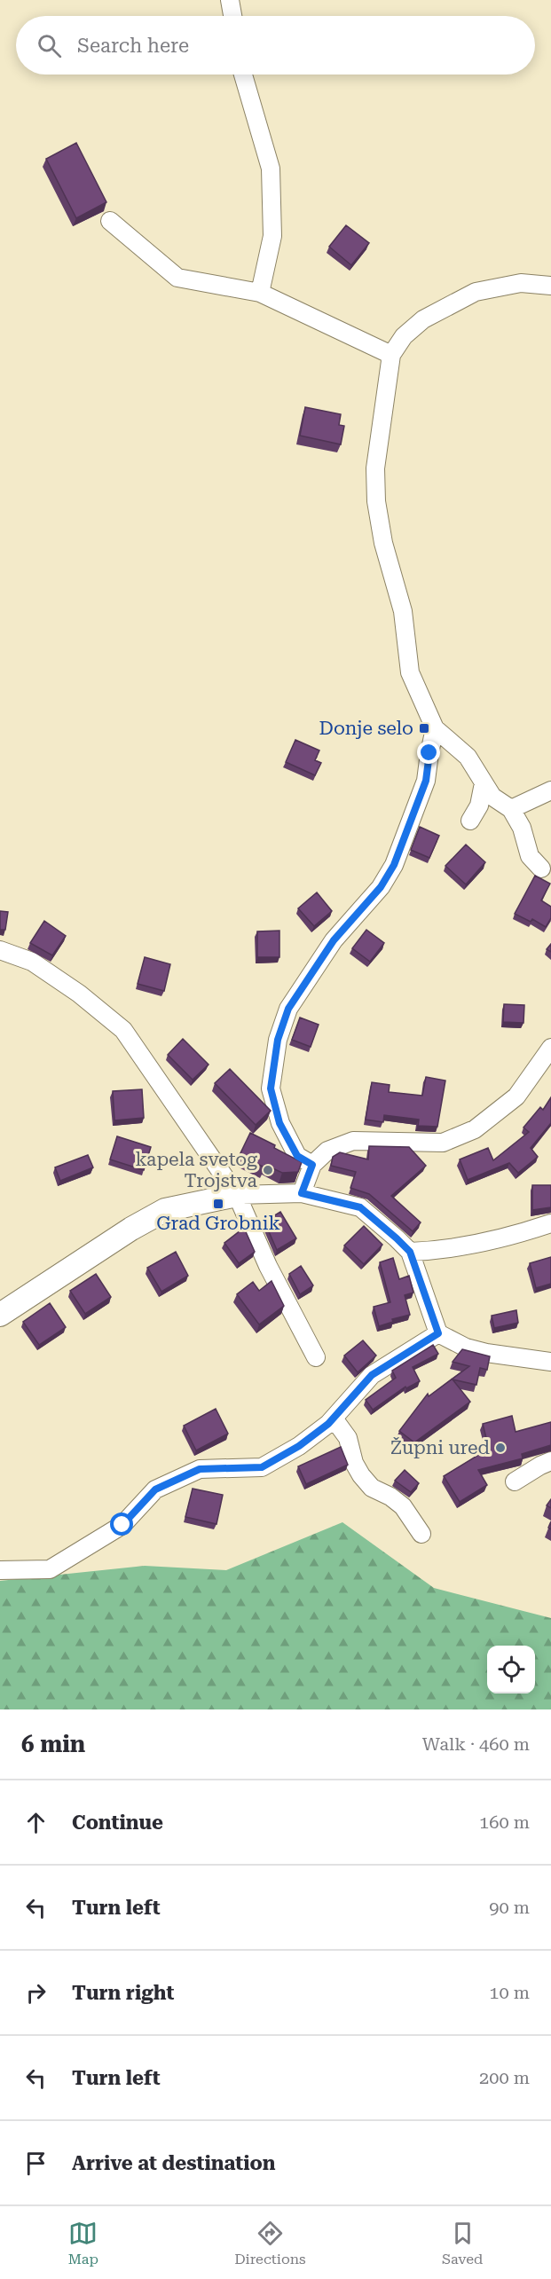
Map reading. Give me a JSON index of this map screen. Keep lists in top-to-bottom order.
{
  "places": {
    "transit": ["Donje selo", "Grad Grobnik"],
    "other": ["kapela svetog Trojstva", "Župni ured"]
  },
  "page": {
    "search": "Search here",
    "heading": ["6 min", "Walk · 460 m"],
    "list": [
      ["Continue", "160 m"],
      ["Turn left", "90 m"],
      ["Turn right", "10 m"],
      ["Turn left", "200 m"],
      "Arrive at destination"
    ],
    "nav": ["Map", "Directions", "Saved"]
  }
}
